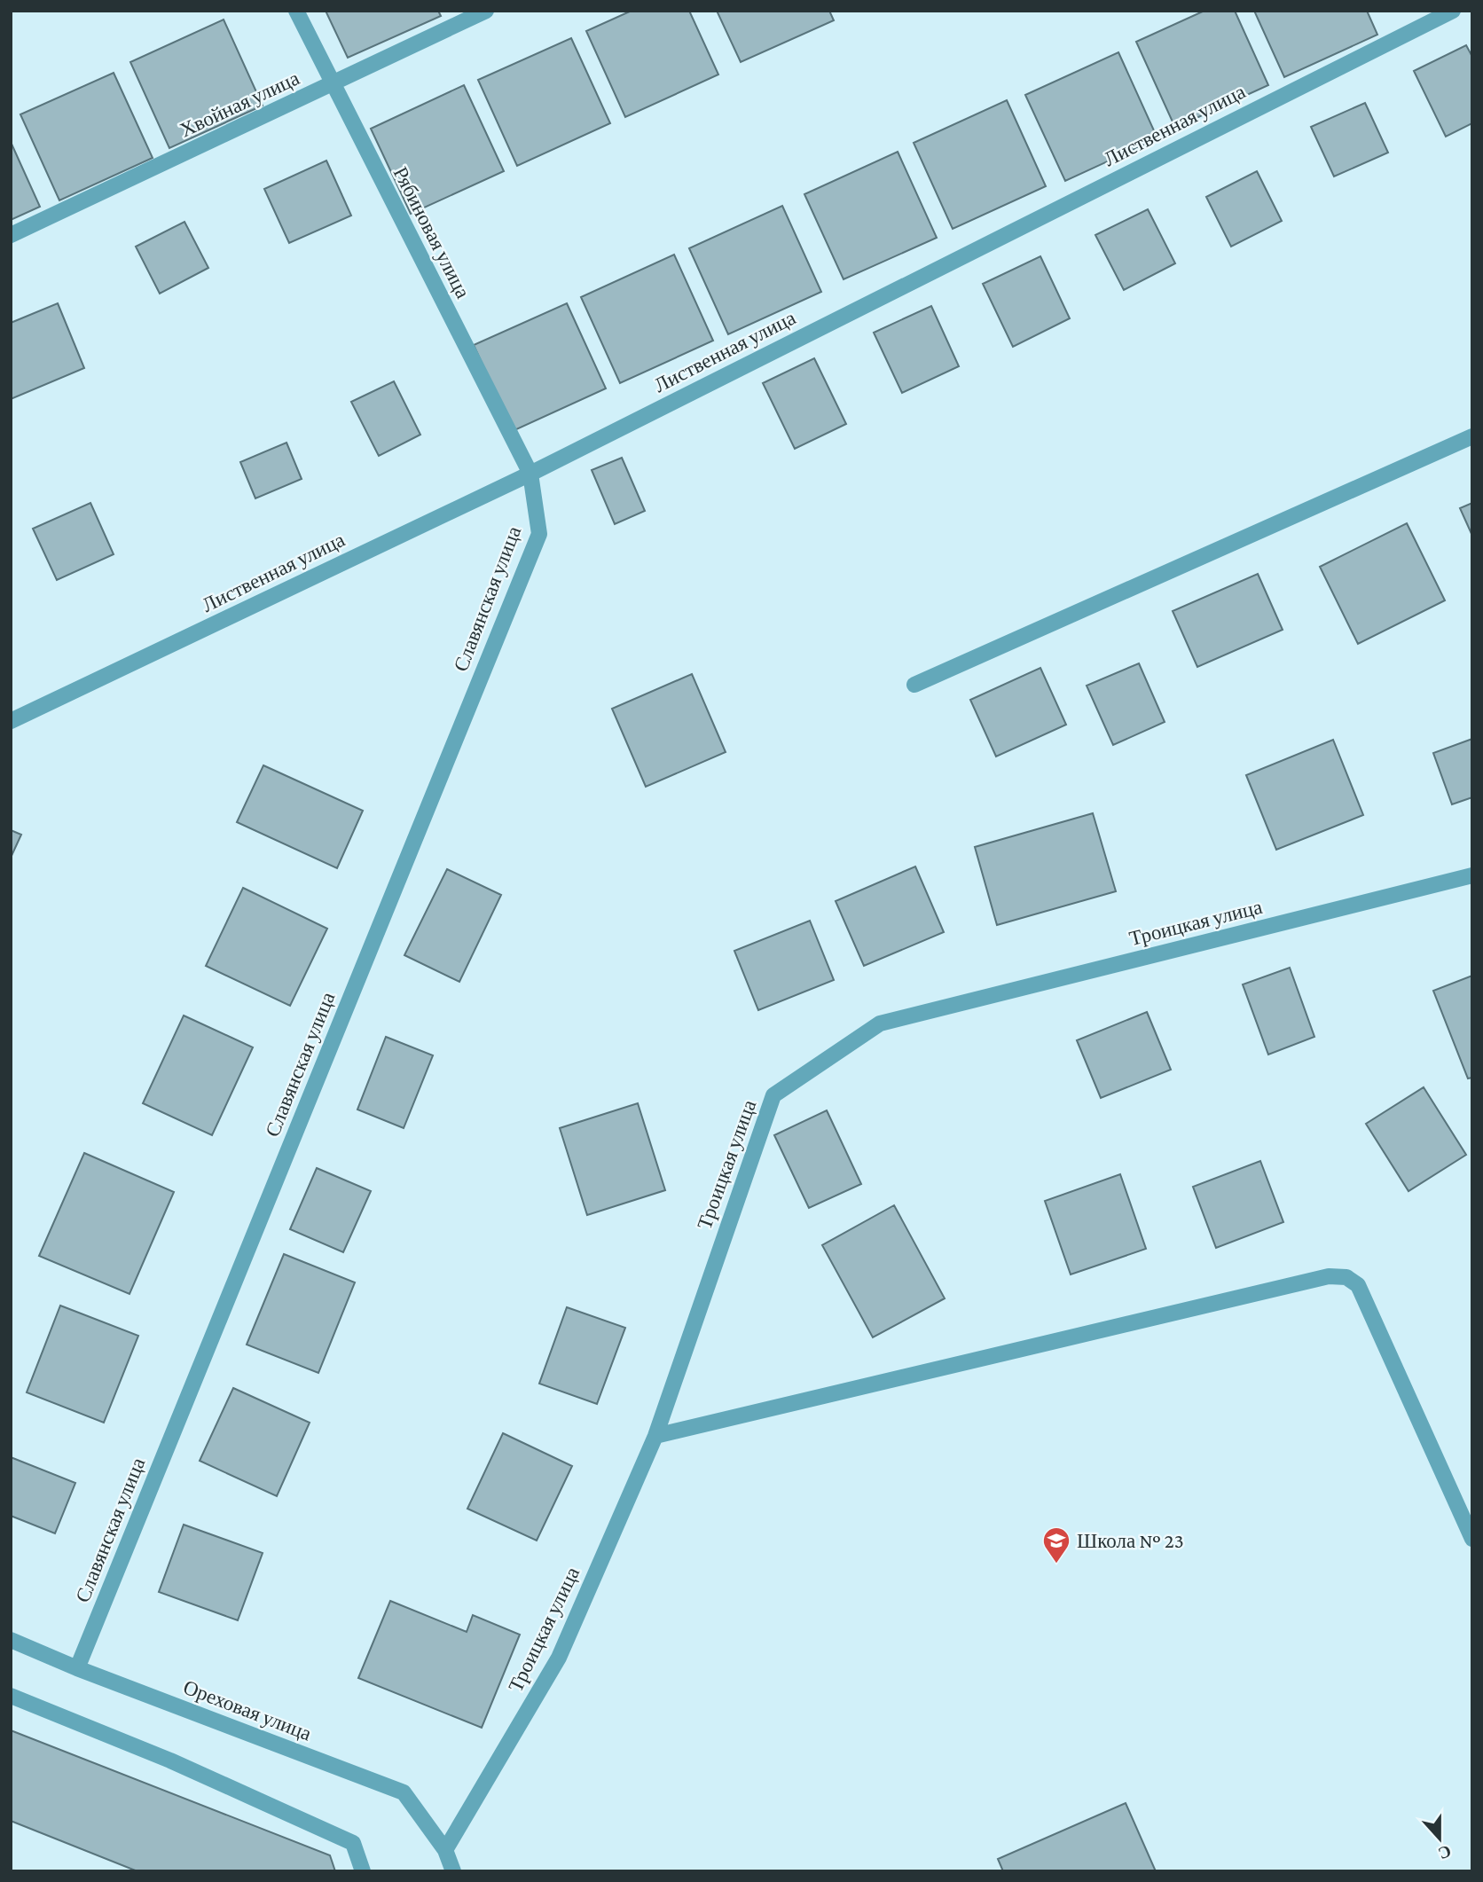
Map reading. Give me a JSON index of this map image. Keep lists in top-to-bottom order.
{
  "streets": {
    "street": [
      "Хвойная улица",
      "Лиственная улица",
      "Рябиновая улица",
      "Славянская улица",
      "Троицкая улица",
      "Ореховая улица"
    ]
  },
  "crossings": [
    ["Хвойная улица", "Рябиновая улица"],
    ["Лиственная улица", "Рябиновая улица"],
    ["Лиственная улица", "Славянская улица"],
    ["Рябиновая улица", "Славянская улица"],
    ["Славянская улица", "Ореховая улица"],
    ["Троицкая улица", "Ореховая улица"]
  ],
  "places": {
    "school or university": ["Школа № 23"]
  },
  "north": "bottom"
}
